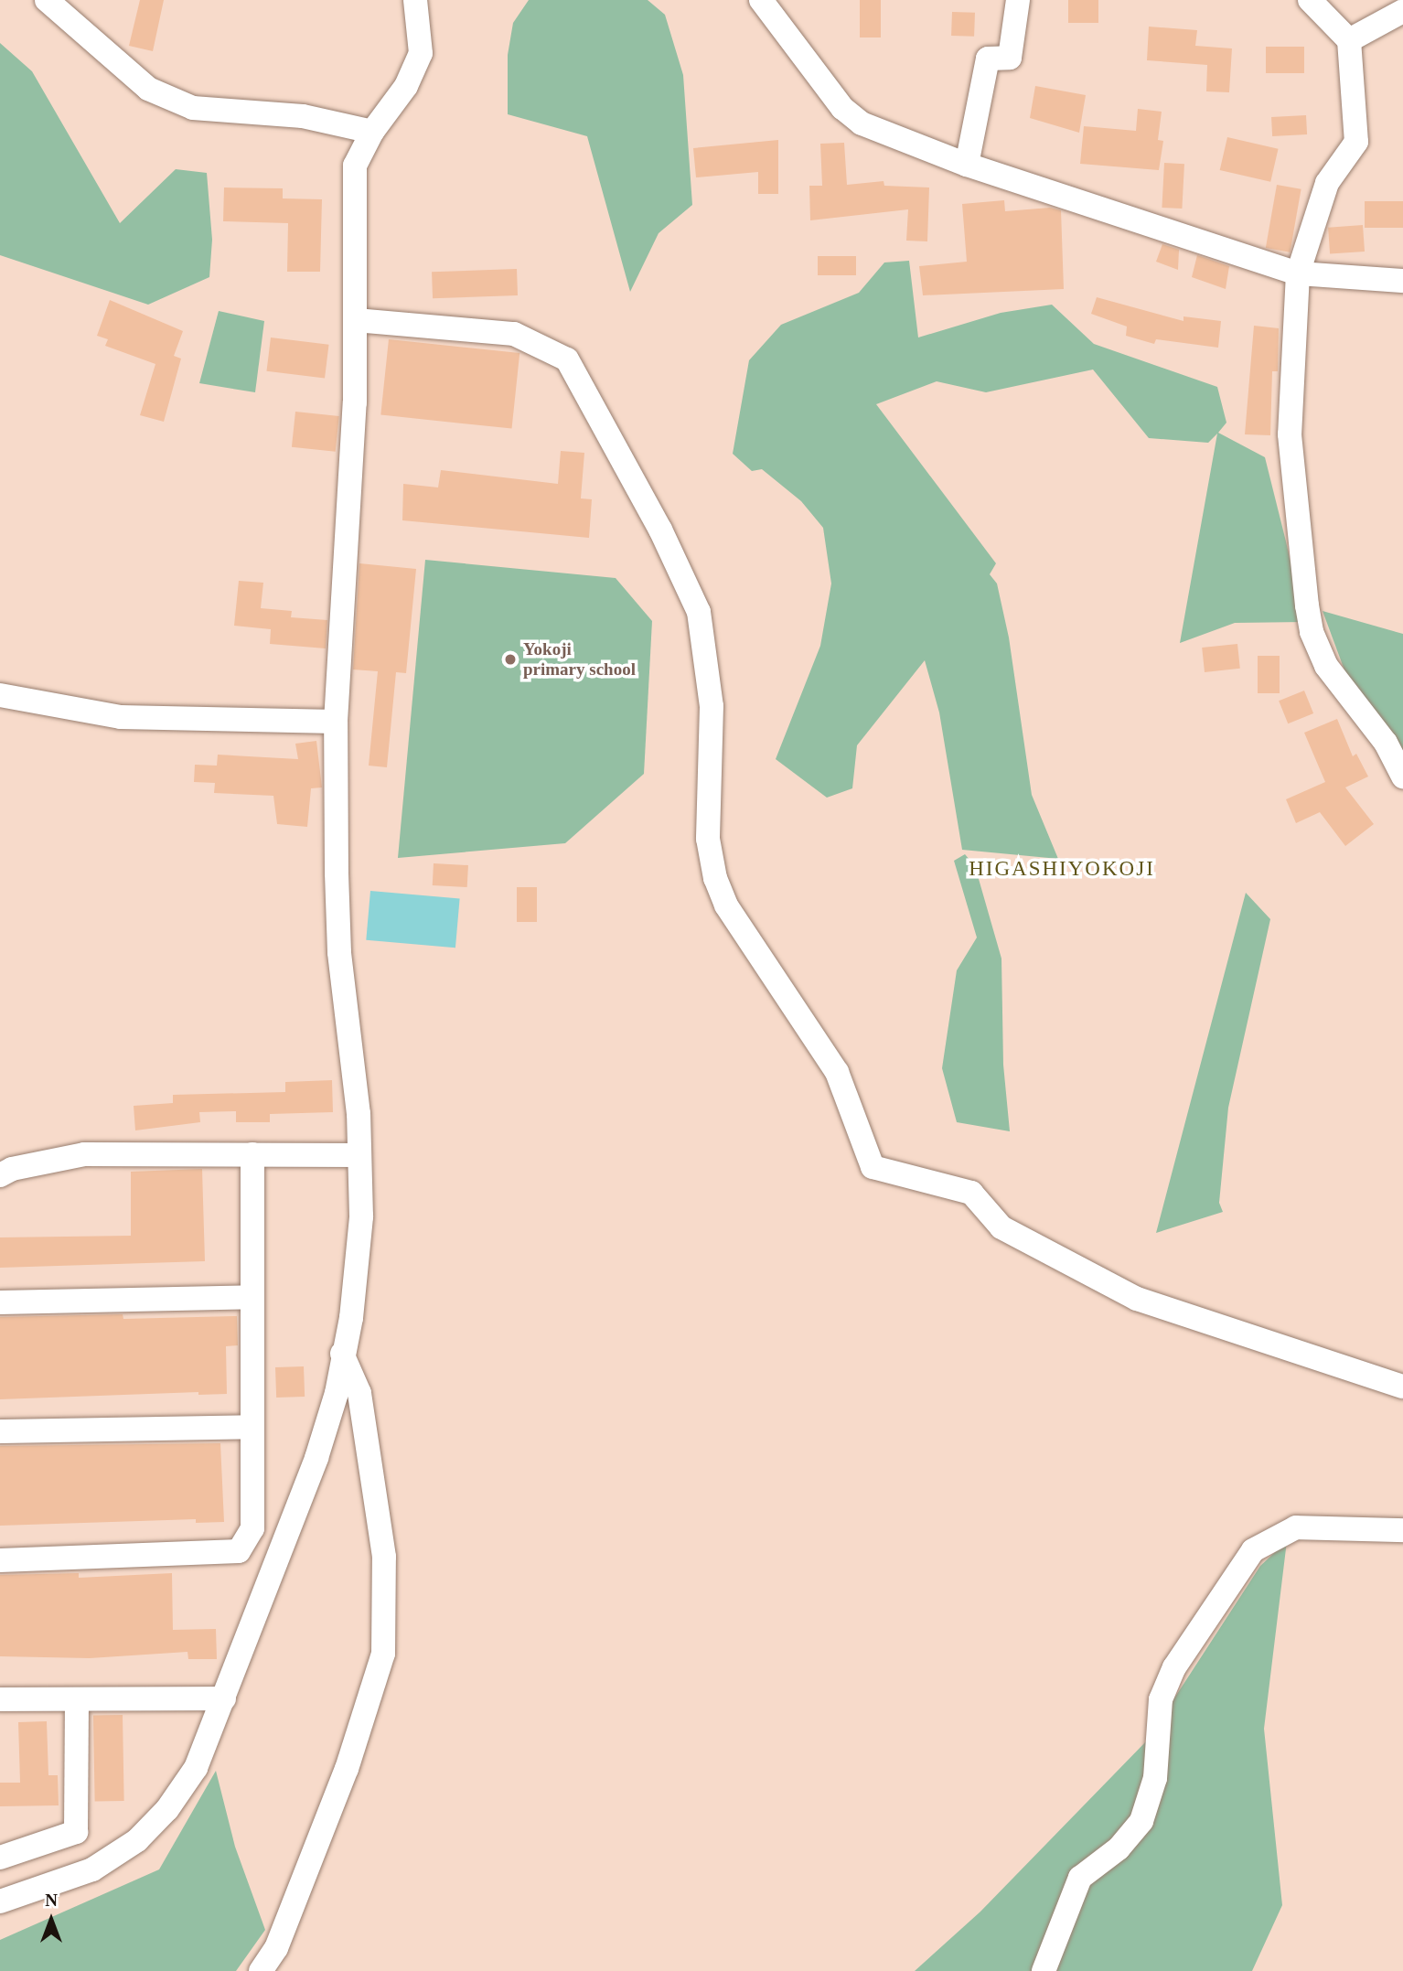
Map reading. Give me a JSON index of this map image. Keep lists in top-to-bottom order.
{
  "districts": ["HIGASHIYOKOJI"],
  "places": ["Yokoji primary school"],
  "north": "top"
}
